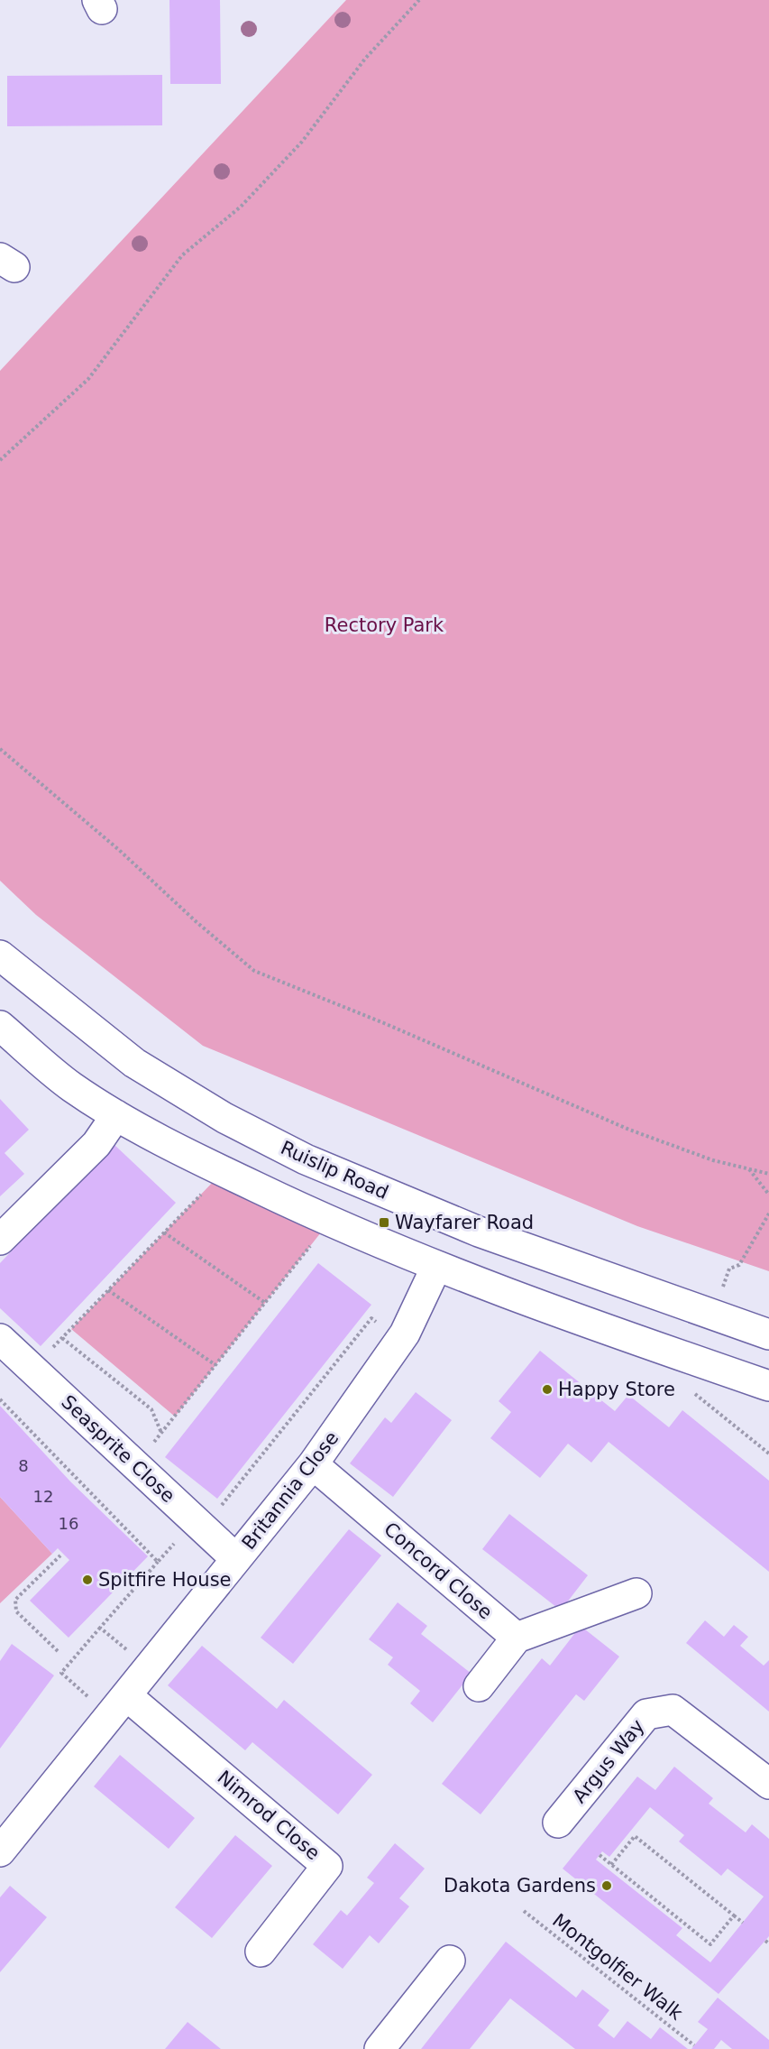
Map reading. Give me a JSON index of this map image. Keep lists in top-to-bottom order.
{
  "streets": {
    "street": [
      "Ruislip Road",
      "Seasprite Close",
      "Britannia Close",
      "Concord Close",
      "Argus Way",
      "Nimrod Close"
    ],
    "path": ["Montgolfier Walk"]
  },
  "crossings": [
    ["Seasprite Close", "Britannia Close"],
    ["Britannia Close", "Concord Close"],
    ["Britannia Close", "Nimrod Close"]
  ],
  "parks": ["Rectory Park"],
  "places": {
    "transit": ["Wayfarer Road"],
    "other": ["Happy Store", "Spitfire House", "Dakota Gardens"]
  },
  "house_numbers": ["8", "12", "16"]
}
